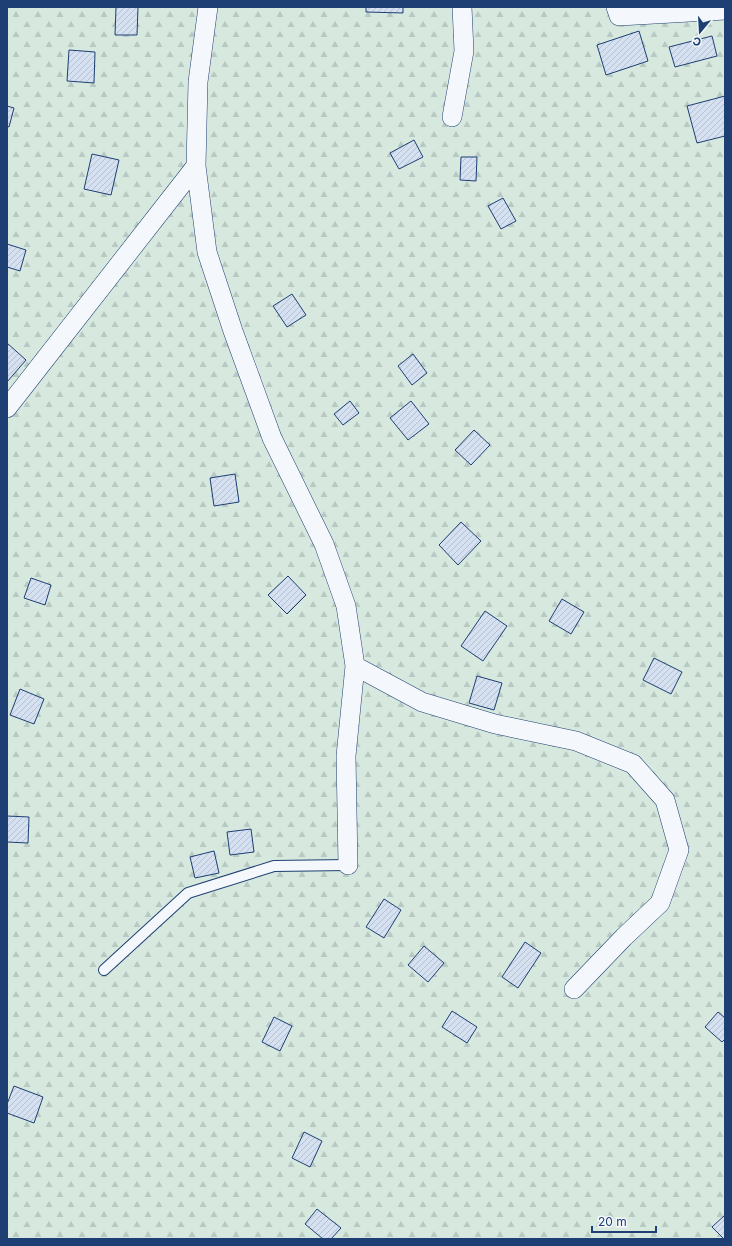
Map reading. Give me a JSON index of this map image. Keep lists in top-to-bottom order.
{
  "scale_bar": "20 m",
  "north": "bottom"
}
